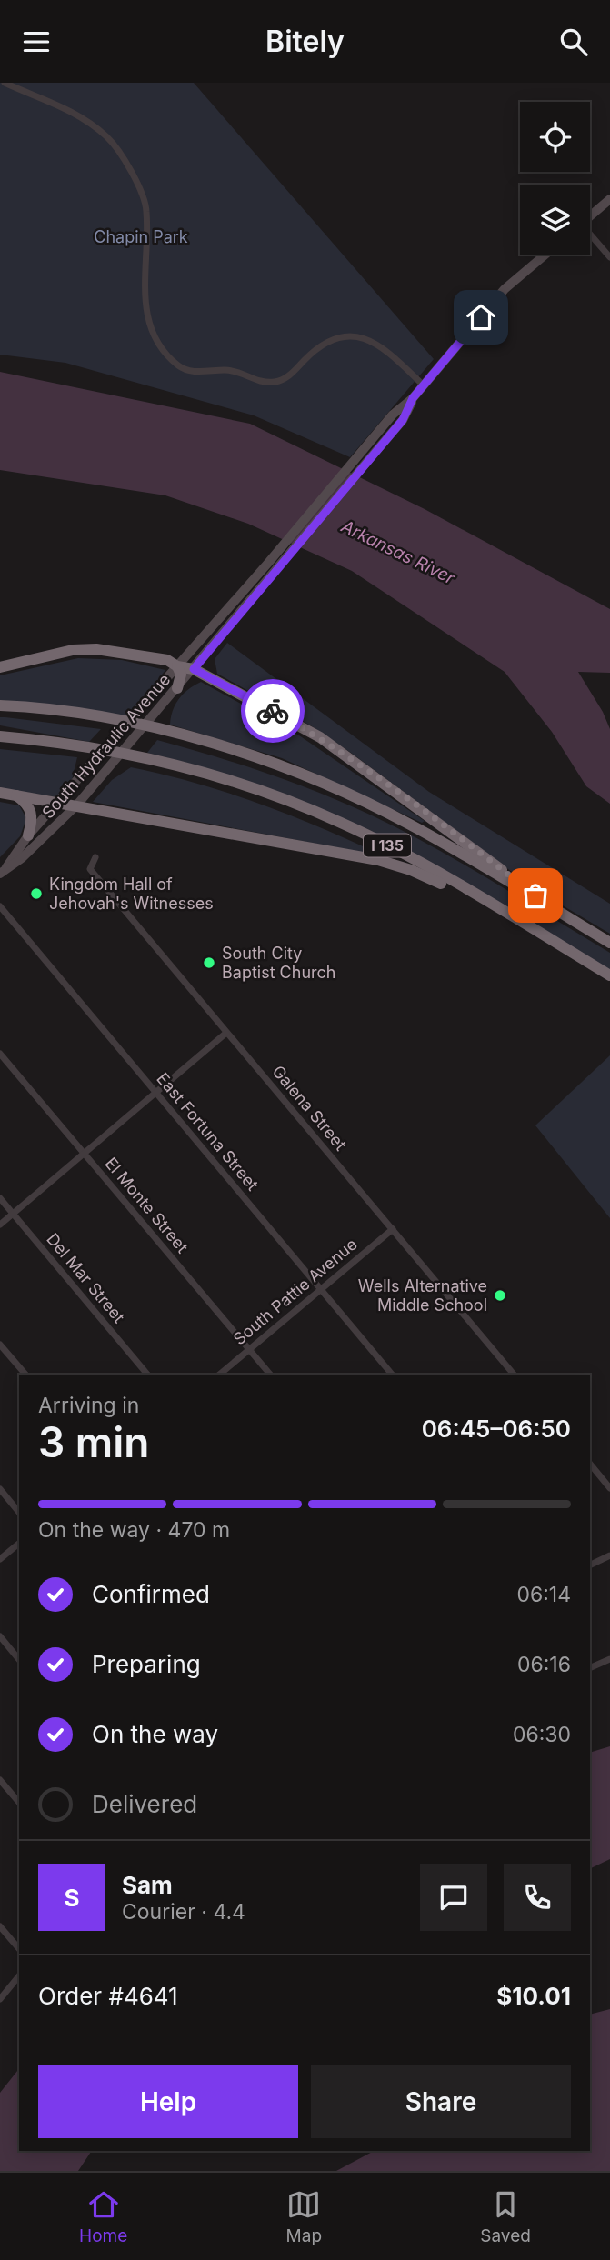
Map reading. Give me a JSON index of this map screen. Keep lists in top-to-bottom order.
{
  "streets": {
    "highway": ["I 135"],
    "street": [
      "South Hydraulic Avenue",
      "Galena Street",
      "East Fortuna Street",
      "El Monte Street",
      "Del Mar Street",
      "South Pattie Avenue"
    ]
  },
  "crossings": [
    ["Galena Street", "South Pattie Avenue"],
    ["East Fortuna Street", "South Pattie Avenue"],
    ["El Monte Street", "South Pattie Avenue"]
  ],
  "water": ["Arkansas River"],
  "parks": ["Chapin Park"],
  "places": ["Kingdom Hall of Jehovah's Witnesses", "South City Baptist Church", "Wells Alternative Middle School"],
  "page": {
    "header": "Bitely",
    "heading": ["3 min", "Arriving in", "06:45–06:50"],
    "panel": [
      "Sam",
      "Courier · 4.4",
      "Order #4641",
      "$10.01"
    ],
    "bar": "On the way · 470 m",
    "list": [
      ["Confirmed", "06:14"],
      ["Preparing", "06:16"],
      ["On the way", "06:30"],
      "Delivered"
    ],
    "round": "S",
    "buttons": ["Help", "Share"],
    "tabs": ["Home", "Map", "Saved"]
  }
}
